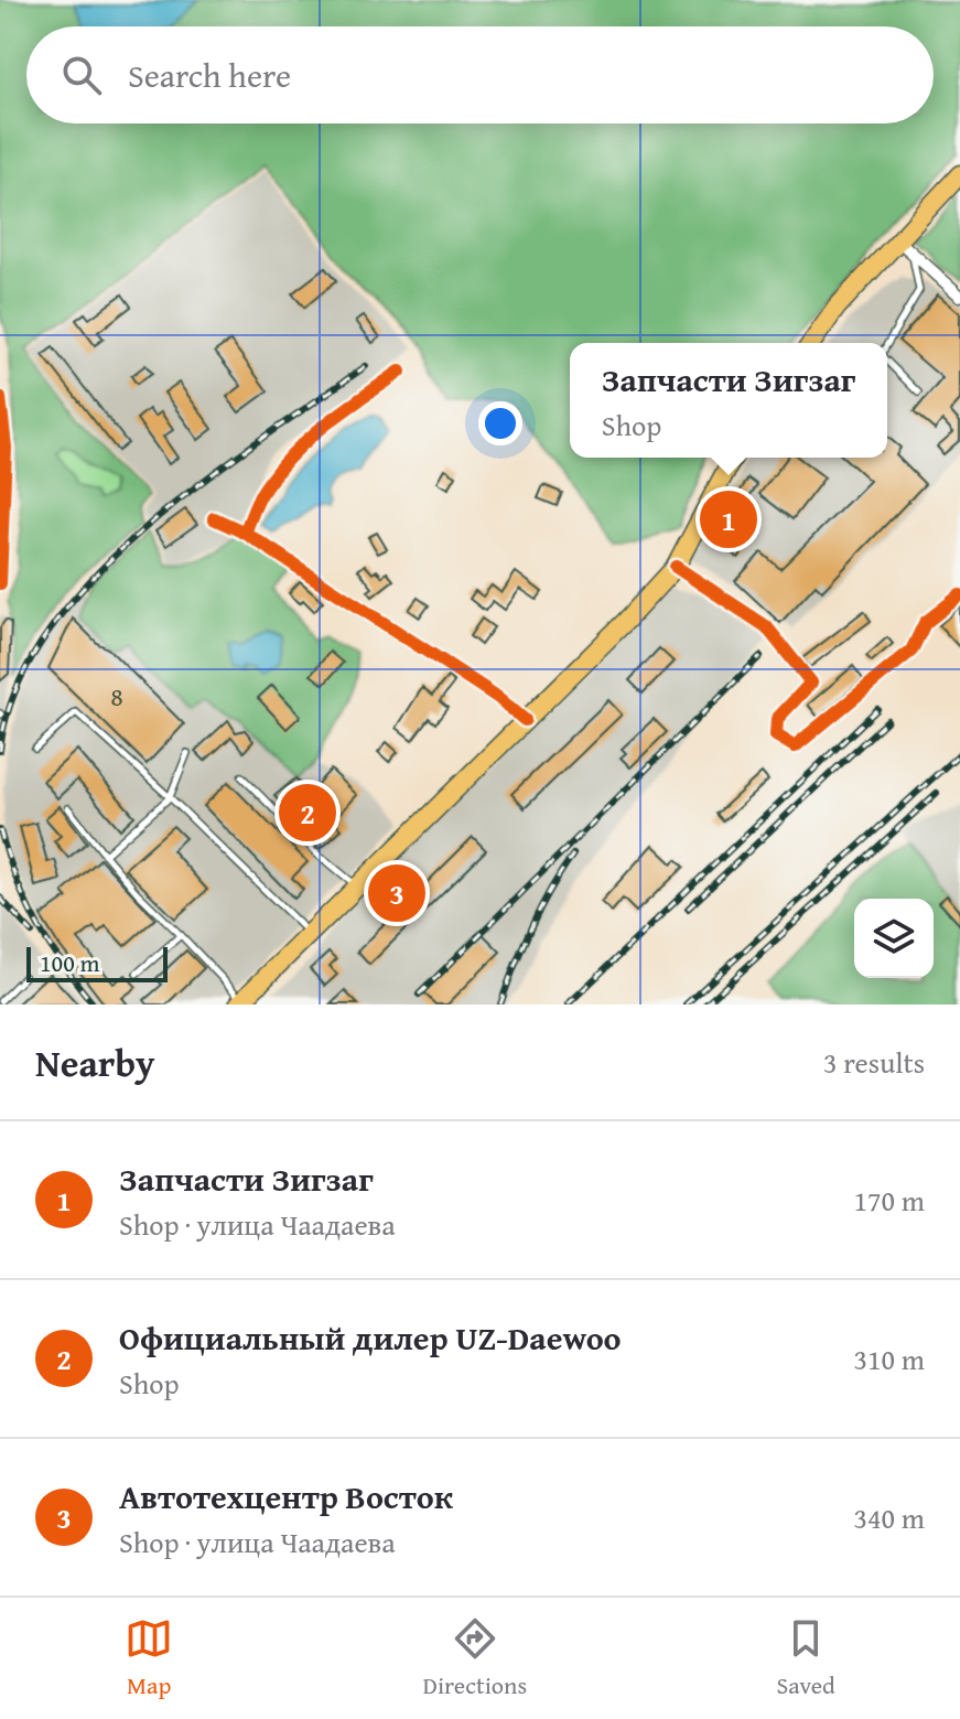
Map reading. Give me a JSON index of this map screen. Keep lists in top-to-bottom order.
{
  "house_numbers": ["8"],
  "scale_bar": "100 m",
  "page": {
    "search": "Search here",
    "popup": ["Запчасти Зигзаг", "Shop"],
    "pins": ["1", "2", "3"],
    "scale": "100 m",
    "heading": ["Nearby", "3 results"],
    "list": [
      {
        "mark": "1",
        "name": "Запчасти Зигзаг",
        "note": "Shop · улица Чаадаева",
        "value": "170 m"
      },
      {
        "mark": "2",
        "name": "Официальный дилер UZ-Daewoo",
        "note": "Shop",
        "value": "310 m"
      },
      {
        "mark": "3",
        "name": "Автотехцентр Восток",
        "note": "Shop · улица Чаадаева",
        "value": "340 m"
      }
    ],
    "nav": ["Map", "Directions", "Saved"]
  }
}
